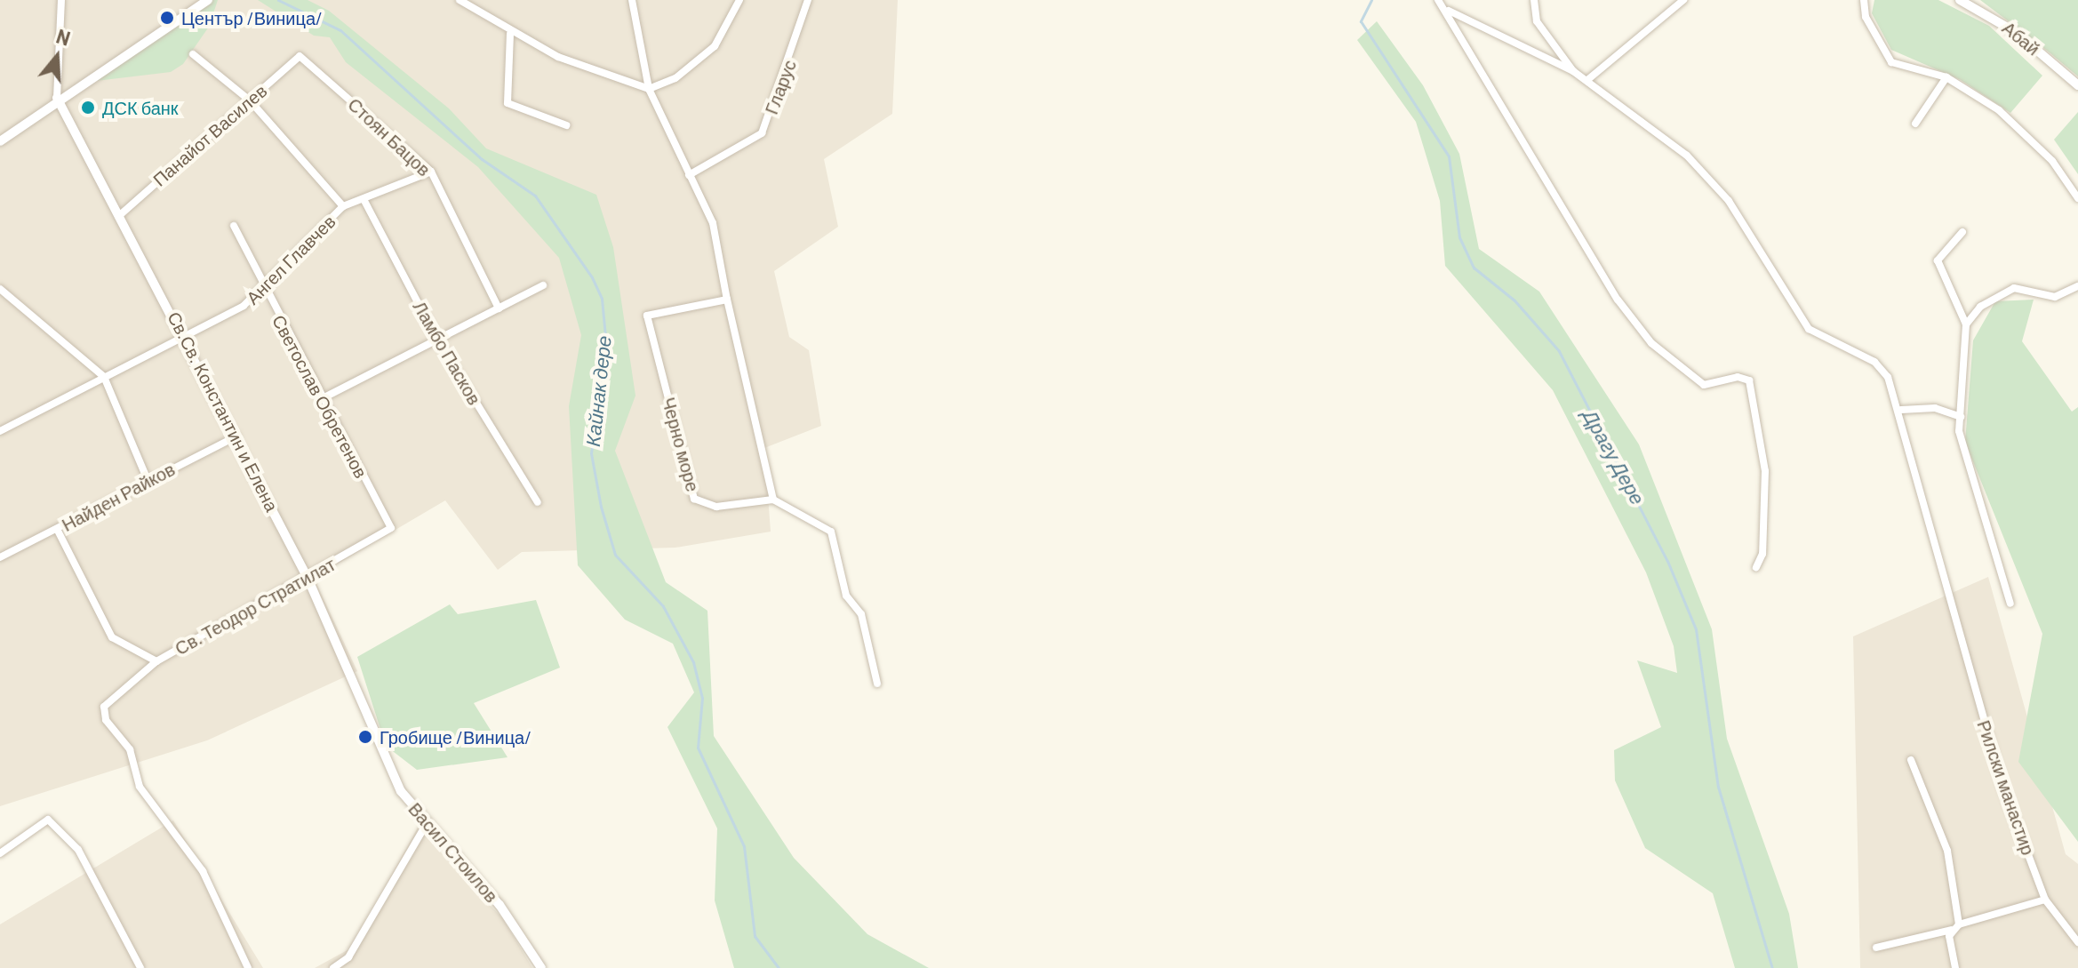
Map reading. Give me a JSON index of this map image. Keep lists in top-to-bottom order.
{
  "streets": {
    "street": [
      "Абай",
      "Гларус",
      "Панайот Василев",
      "Стоян Бацов",
      "Ангел Главчев",
      "Ламбо Пасков",
      "Светослав Обретенов",
      "Св.Св. Константин и Елена",
      "Черно море",
      "Найден Райков",
      "Св. Теодор Стратилат",
      "Рилски манастир",
      "Васил Стоилов"
    ]
  },
  "crossings": [
    ["Панайот Василев", "Стоян Бацов"],
    ["Панайот Василев", "Св.Св. Константин и Елена"],
    ["Стоян Бацов", "Ангел Главчев"],
    ["Ангел Главчев", "Ламбо Пасков"],
    ["Ангел Главчев", "Светослав Обретенов"],
    ["Ангел Главчев", "Св.Св. Константин и Елена"],
    ["Светослав Обретенов", "Св. Теодор Стратилат"],
    ["Св.Св. Константин и Елена", "Найден Райков"],
    ["Св.Св. Константин и Елена", "Св. Теодор Стратилат"],
    ["Св.Св. Константин и Елена", "Васил Стоилов"],
    ["Найден Райков", "Св. Теодор Стратилат"]
  ],
  "water": ["Кайнак дере", "Драгу Дере"],
  "places": ["Център /Виница/", "ДСК банк", "Гробище /Виница/"],
  "north": "top"
}
